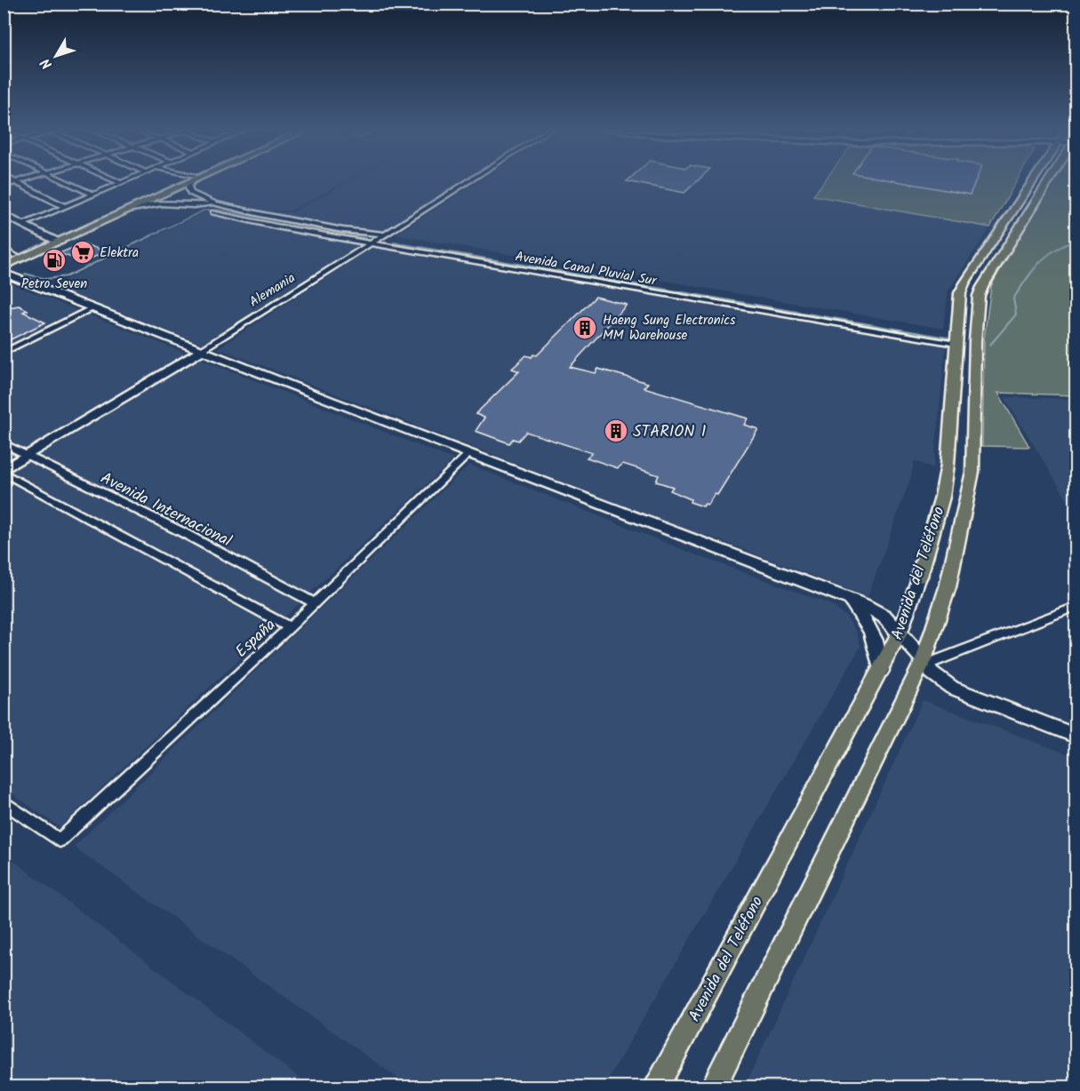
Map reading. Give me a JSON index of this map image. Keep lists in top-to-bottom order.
{
  "streets": {
    "main road": ["Alemania", "Avenida del Teléfono"],
    "street": ["Avenida Canal Pluvial Sur", "Avenida Internacional", "España"]
  },
  "crossings": [
    ["Avenida Canal Pluvial Sur", "Alemania"],
    ["Avenida Canal Pluvial Sur", "Avenida del Teléfono"],
    ["Alemania", "Avenida Internacional"],
    ["Avenida Internacional", "España"]
  ],
  "places": {
    "supermarket": ["Elektra"],
    "fuel station": ["Petro Seven"],
    "building": ["Haeng Sung Electronics MM Warehouse", "STARION 1"]
  },
  "north": "bottom left"
}
